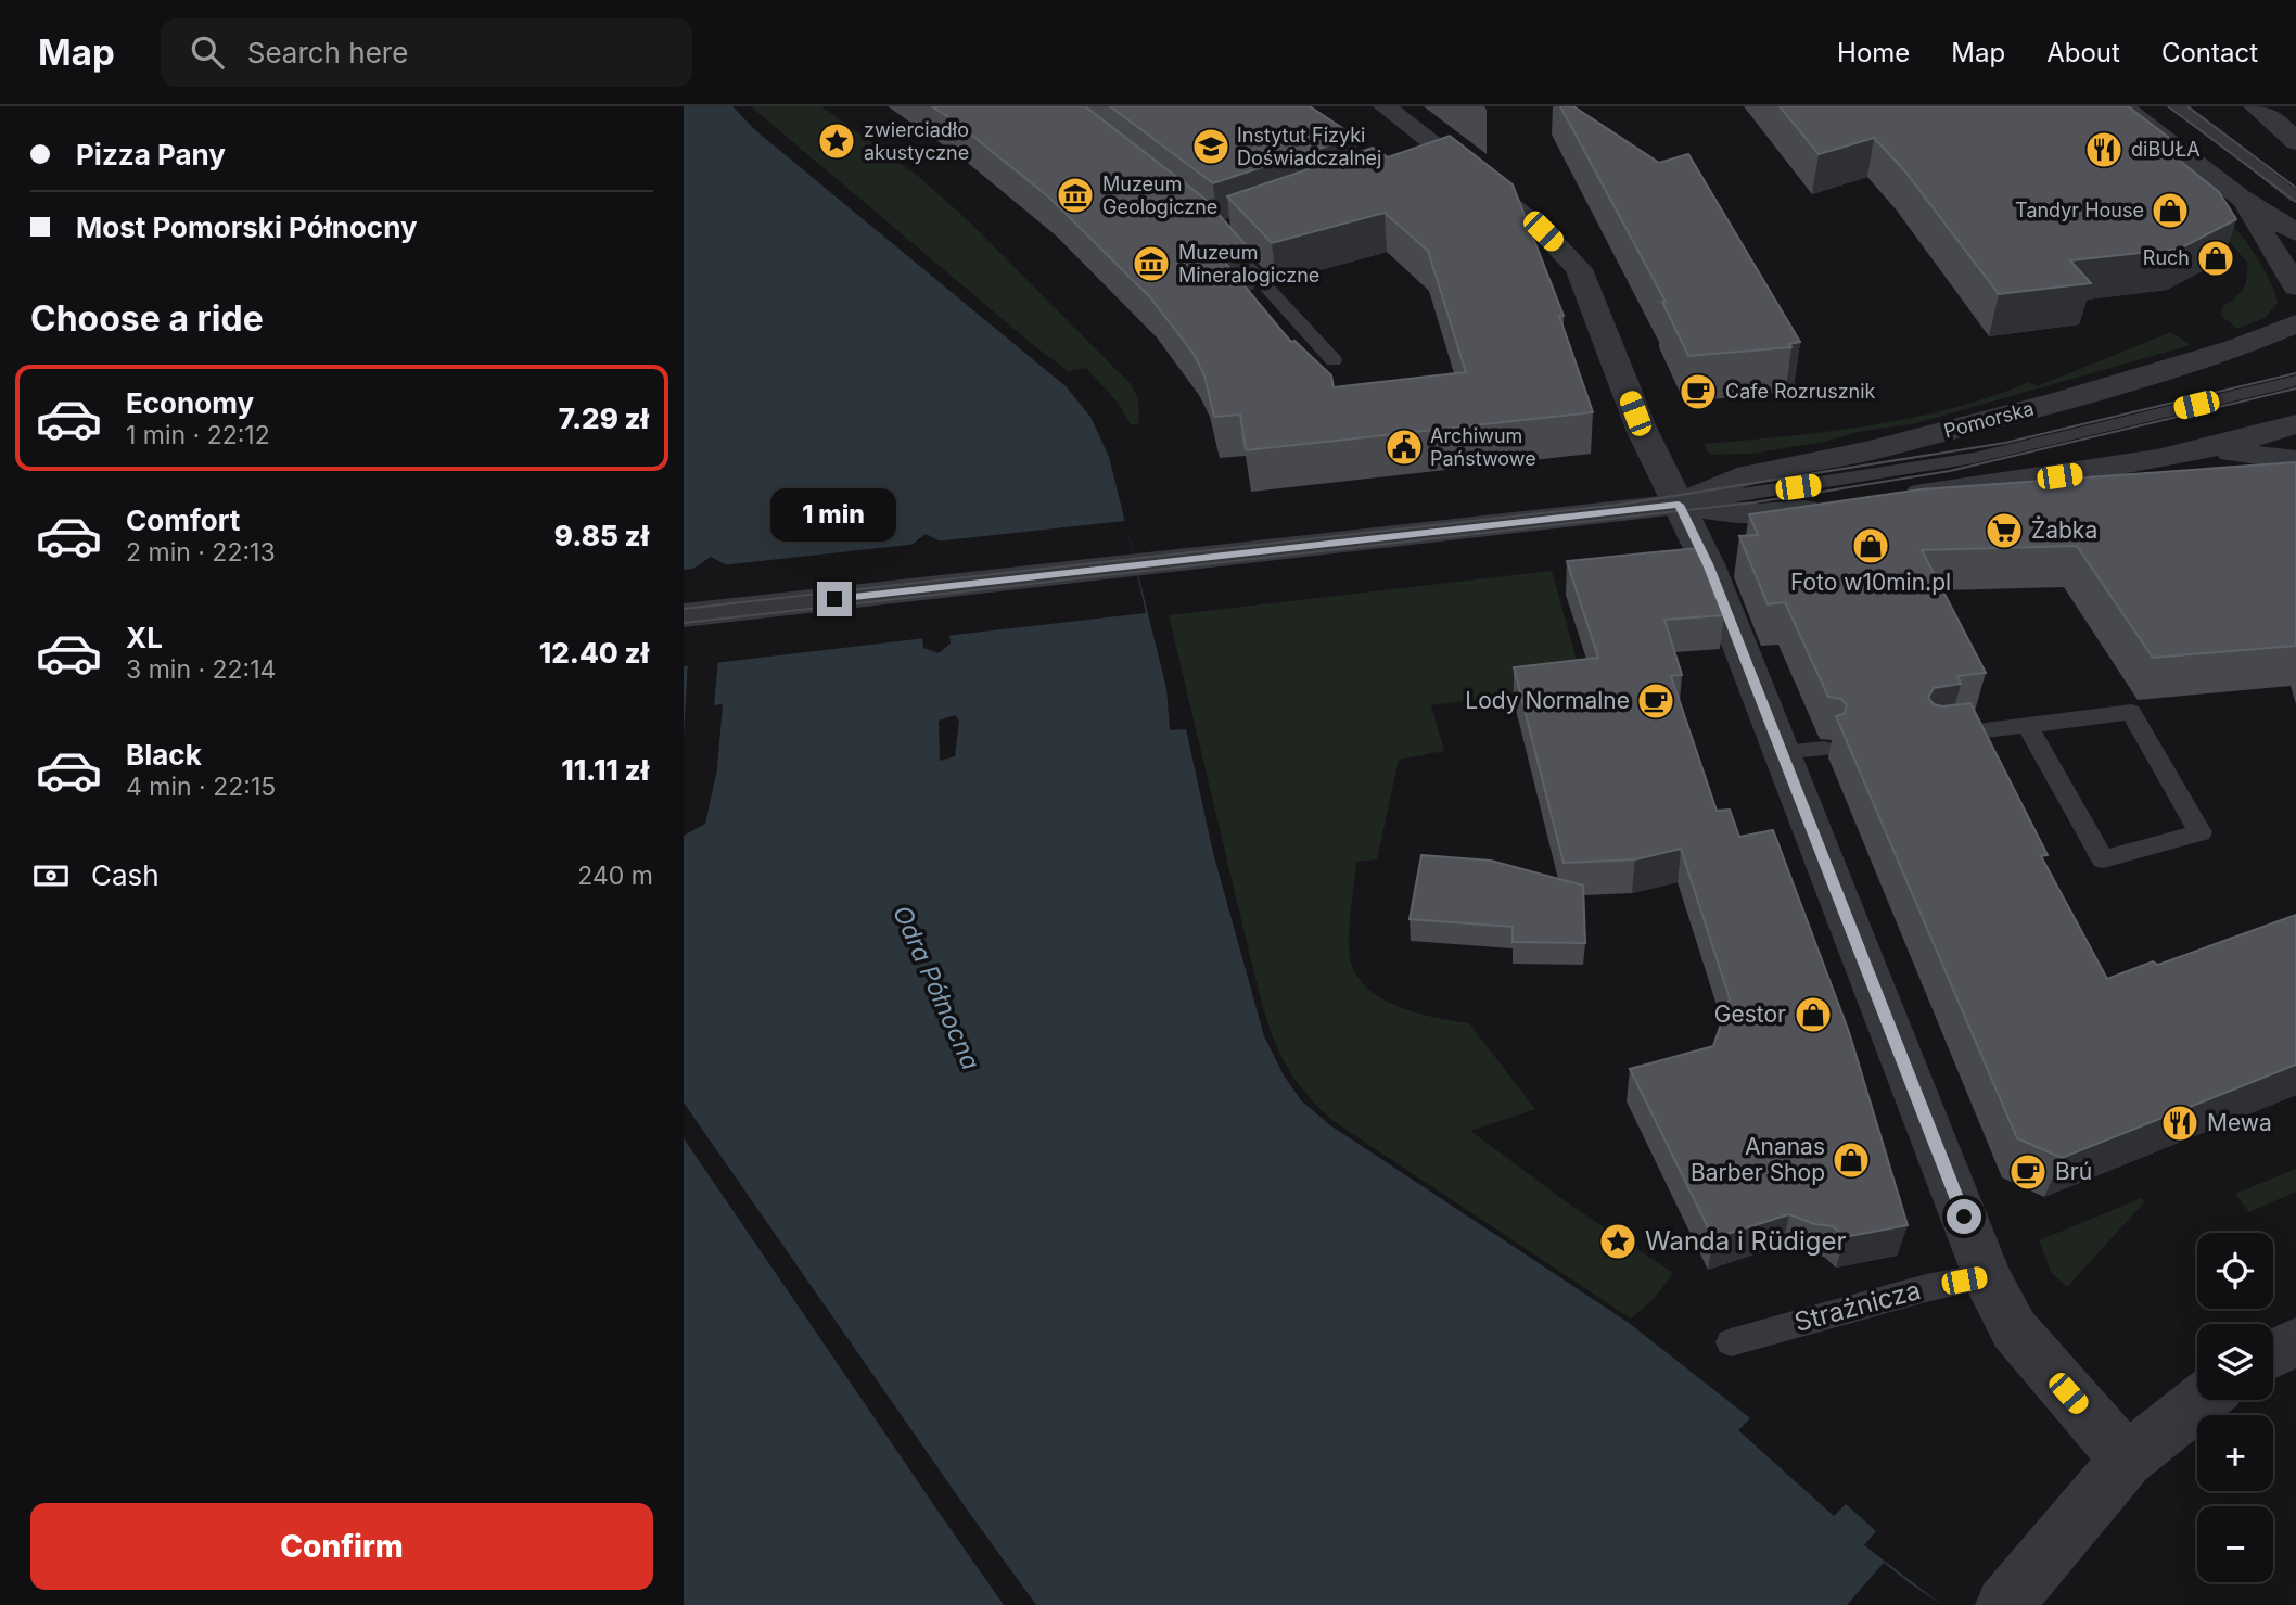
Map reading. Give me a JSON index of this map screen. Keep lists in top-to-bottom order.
{
  "streets": {
    "street": ["Pomorska"],
    "lane": ["Strażnicza"]
  },
  "water": ["Odra Północna"],
  "places": {
    "place": ["zwierciadło akustyczne", "Wanda i Rüdiger"],
    "school or university": ["Instytut Fizyki Doświadczalnej"],
    "restaurant": ["diBUŁA", "Mewa"],
    "museum": ["Muzeum Geologiczne", "Muzeum Mineralogiczne"],
    "shop": [
      "Tandyr House",
      "Ruch",
      "Foto w10min.pl",
      "Gestor",
      "Ananas Barber Shop"
    ],
    "cafe": ["Cafe Rozrusznik", "Lody Normalne", "Brú"],
    "public building": ["Archiwum Państwowe"],
    "supermarket": ["Żabka"]
  },
  "page": {
    "header": "Map",
    "search": "Search here",
    "nav": [
      "Home",
      "Map",
      "About",
      "Contact"
    ],
    "banner": ["Pizza Pany", "Most Pomorski Północny"],
    "heading": "Choose a ride",
    "list": [
      {
        "name": "Economy",
        "note": "1 min · 22:12",
        "value": "7.29 zł"
      },
      {
        "name": "Comfort",
        "note": "2 min · 22:13",
        "value": "9.85 zł"
      },
      {
        "name": "XL",
        "note": "3 min · 22:14",
        "value": "12.40 zł"
      },
      {
        "name": "Black",
        "note": "4 min · 22:15",
        "value": "11.11 zł"
      }
    ],
    "bubble": "1 min",
    "pay": ["Cash", "240 m"],
    "map_buttons": ["+", "−"],
    "buttons": "Confirm"
  }
}
